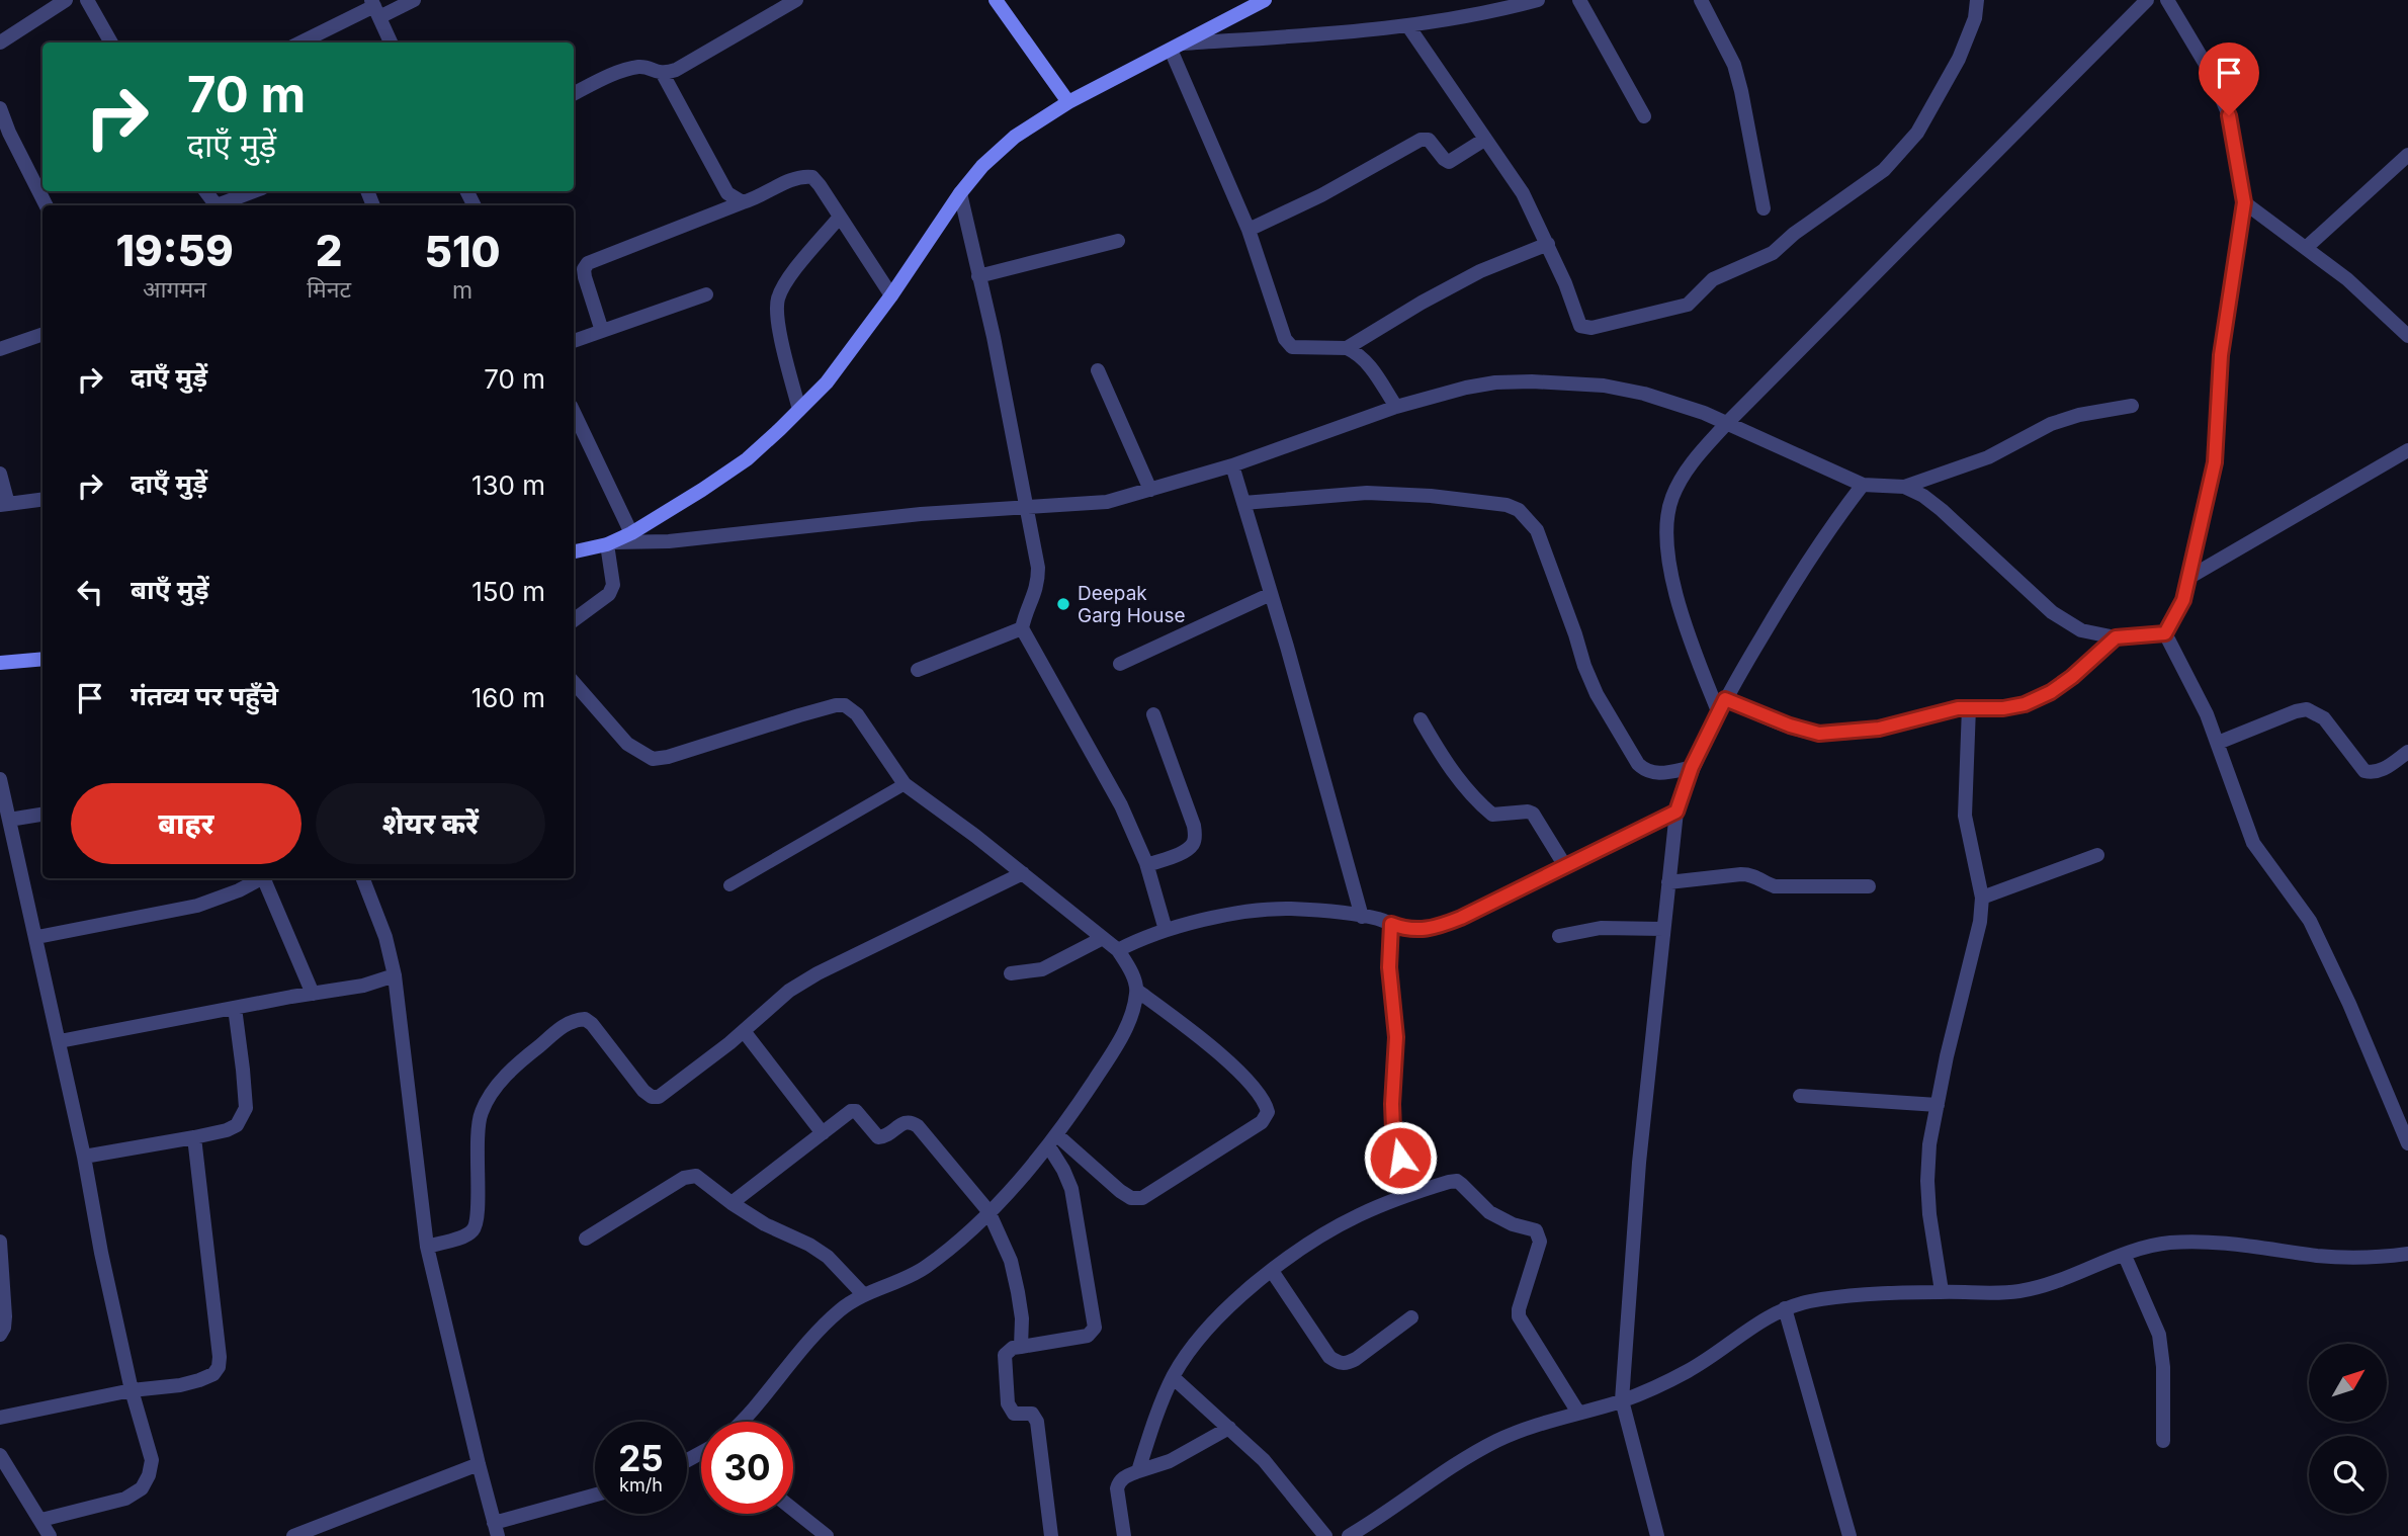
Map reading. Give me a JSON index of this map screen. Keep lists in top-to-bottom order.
{
  "places": ["Deepak Garg House"],
  "north": "top right",
  "page": {
    "turn": ["70 m", "दाएँ मुड़ें"],
    "eta": [
      "19:59",
      "आगमन",
      "2",
      "मिनट",
      "510",
      "m"
    ],
    "list": [
      {
        "name": "दाएँ मुड़ें",
        "value": "70 m"
      },
      {
        "name": "दाएँ मुड़ें",
        "value": "130 m"
      },
      {
        "name": "बाएँ मुड़ें",
        "value": "150 m"
      },
      {
        "name": "गंतव्य पर पहुँचे",
        "value": "160 m"
      }
    ],
    "buttons": ["बाहर", "शेयर करें"],
    "speed": "25 km/h",
    "limit": "30"
  }
}
